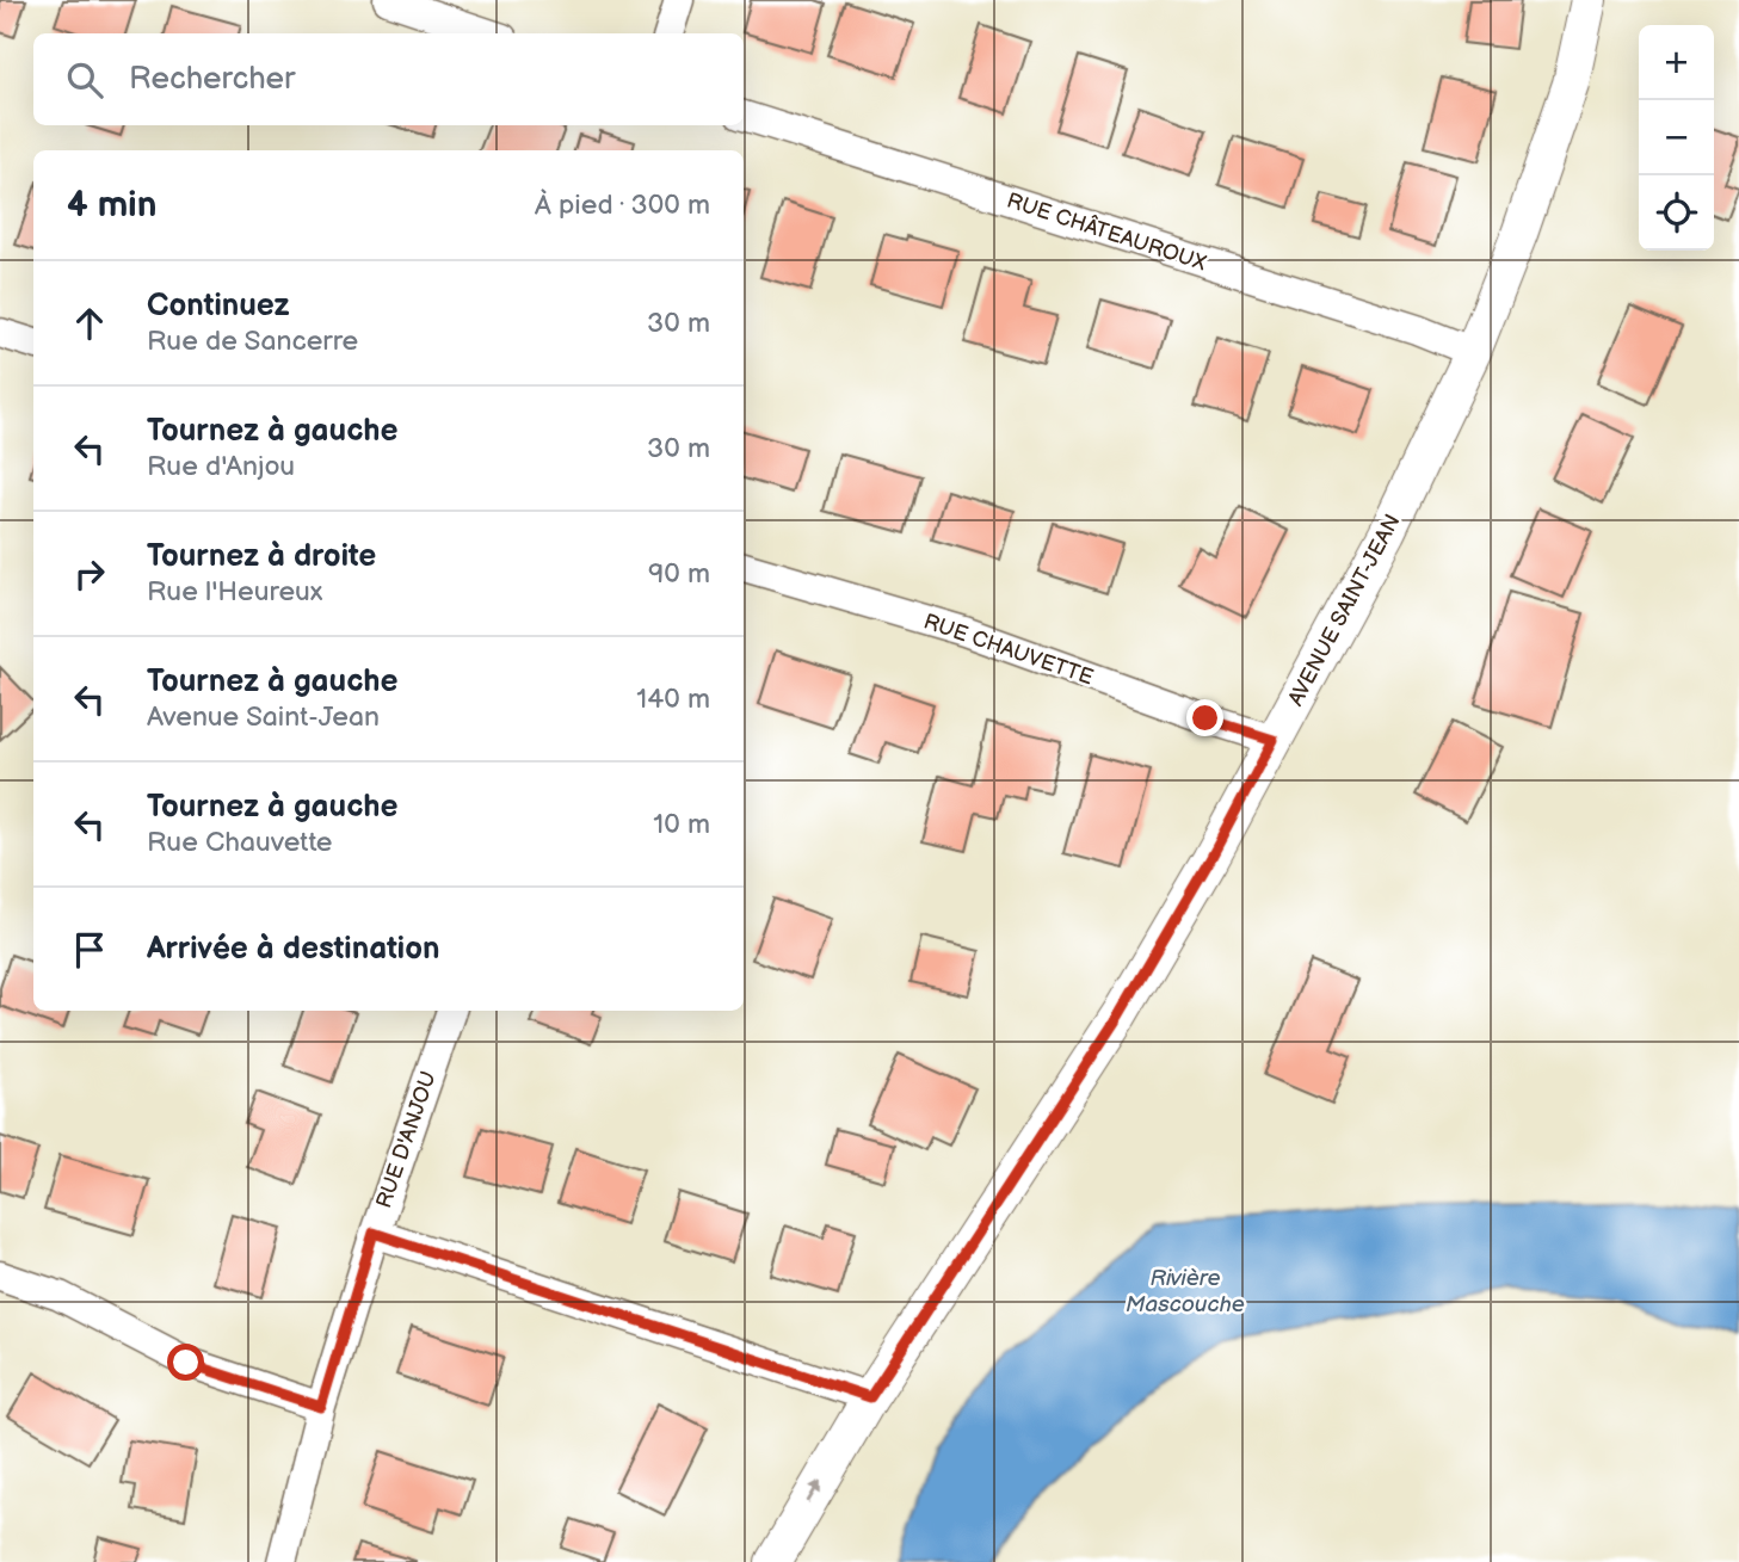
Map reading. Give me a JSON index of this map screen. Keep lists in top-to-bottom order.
{
  "streets": {
    "street": [
      "RUE CHÂTEAUROUX",
      "AVENUE SAINT-JEAN",
      "RUE CHAUVETTE",
      "RUE D'ANJOU"
    ]
  },
  "crossings": [
    ["RUE CHÂTEAUROUX", "AVENUE SAINT-JEAN"],
    ["AVENUE SAINT-JEAN", "RUE CHAUVETTE"]
  ],
  "water": ["Rivière Mascouche"],
  "page": {
    "map_buttons": ["+", "−"],
    "search": "Rechercher",
    "heading": ["4 min", "À pied · 300 m"],
    "list": [
      ["Continuez", "Rue de Sancerre", "30 m"],
      ["Tournez à gauche", "Rue d'Anjou", "30 m"],
      ["Tournez à droite", "Rue l'Heureux", "90 m"],
      ["Tournez à gauche", "Avenue Saint-Jean", "140 m"],
      ["Tournez à gauche", "Rue Chauvette", "10 m"],
      "Arrivée à destination"
    ]
  }
}
